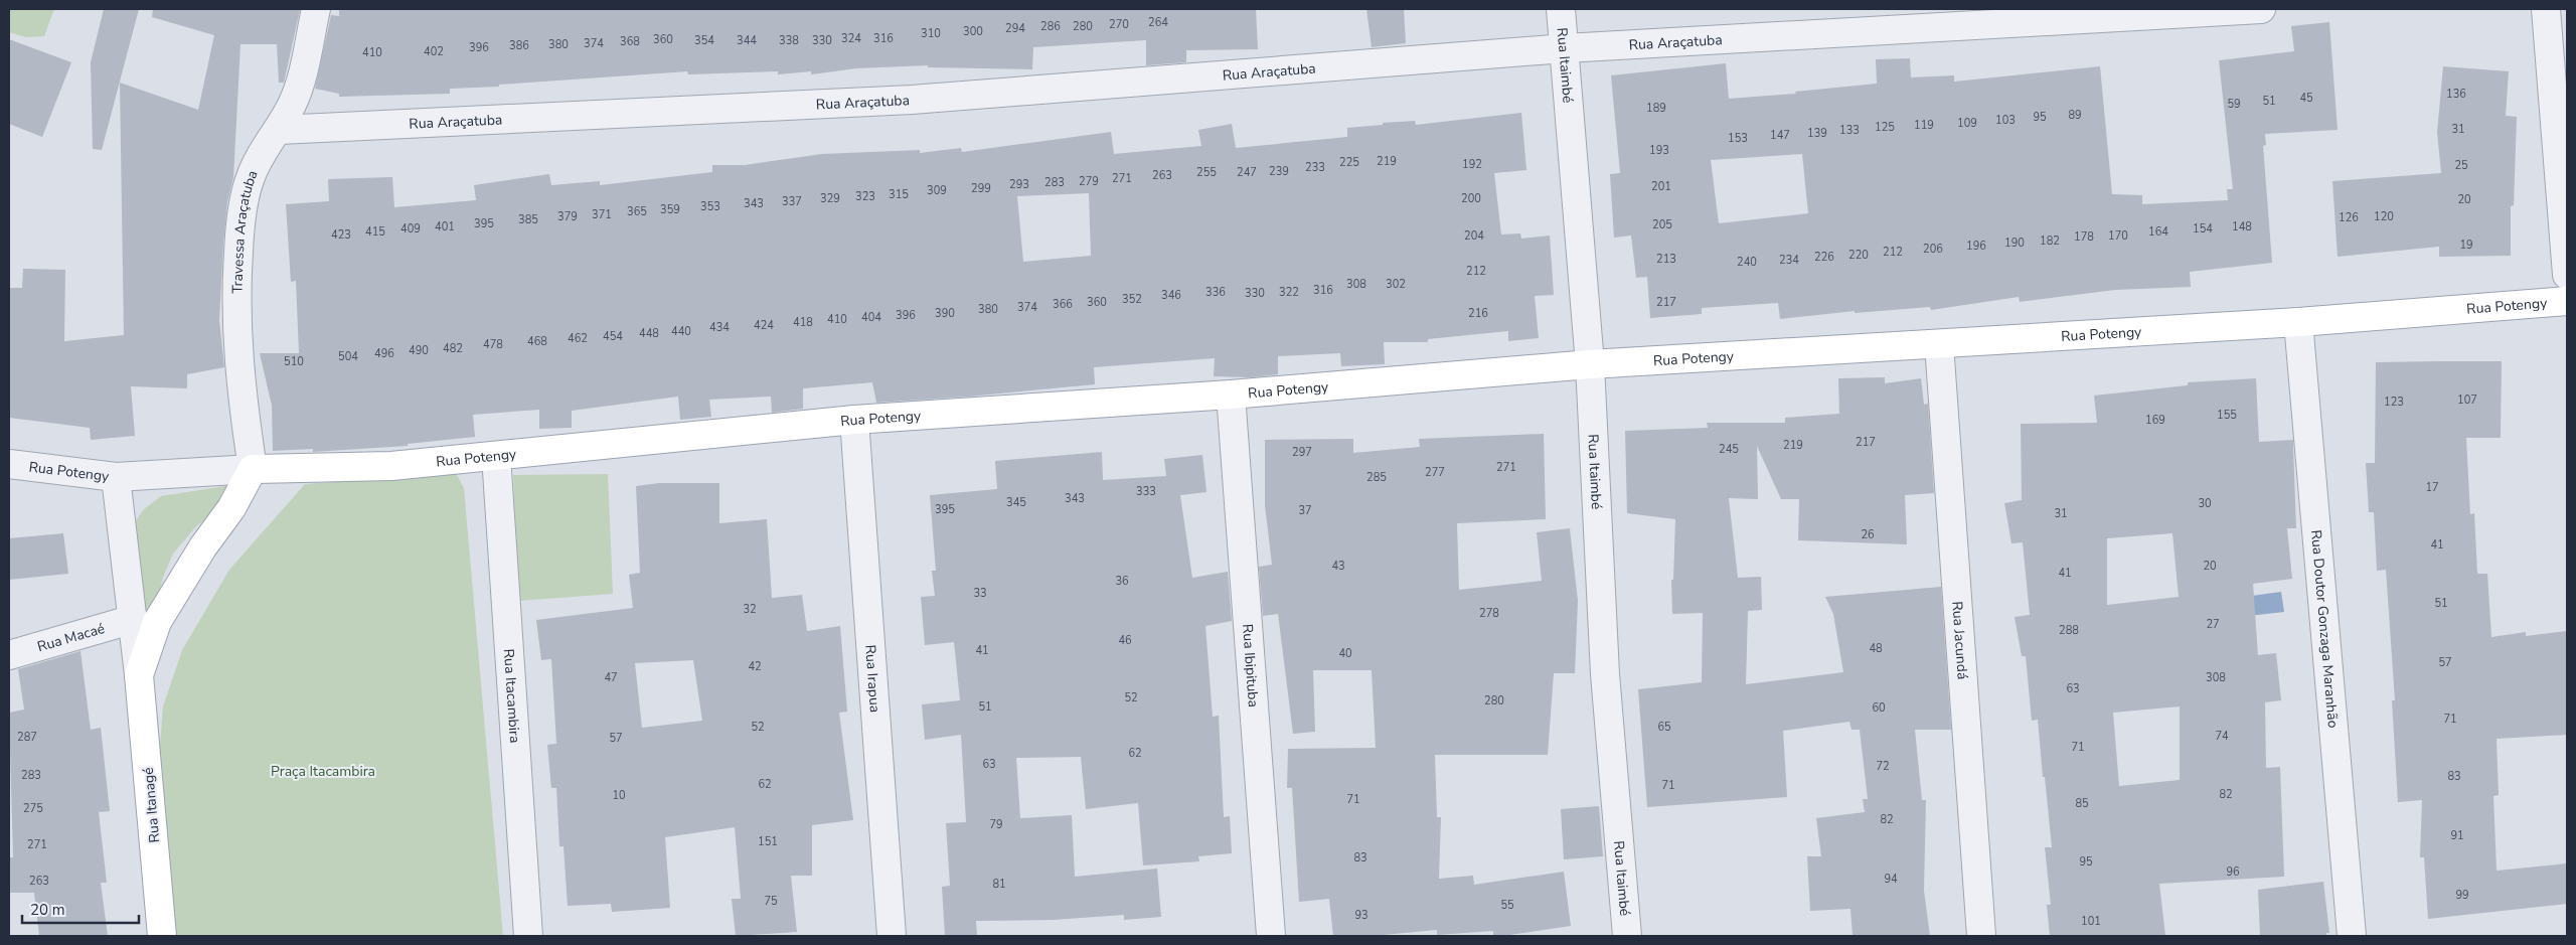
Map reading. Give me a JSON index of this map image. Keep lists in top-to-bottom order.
{
  "streets": {
    "main road": ["Rua Potengy", "Rua Itanagé"],
    "street": [
      "Rua Araçatuba",
      "Rua Itaimbé",
      "Travessa Araçatuba",
      "Rua Doutor Gonzaga Maranhão",
      "Rua Macaé",
      "Rua Jacundá",
      "Rua Ibipituba",
      "Rua Irapua",
      "Rua Itacambira"
    ]
  },
  "crossings": [
    ["Rua Araçatuba", "Rua Itaimbé"],
    ["Rua Araçatuba", "Travessa Araçatuba"],
    ["Rua Itaimbé", "Rua Potengy"],
    ["Travessa Araçatuba", "Rua Potengy"],
    ["Travessa Araçatuba", "Rua Itanagé"],
    ["Rua Potengy", "Rua Doutor Gonzaga Maranhão"],
    ["Rua Potengy", "Rua Jacundá"],
    ["Rua Potengy", "Rua Ibipituba"],
    ["Rua Potengy", "Rua Irapua"],
    ["Rua Potengy", "Rua Itacambira"],
    ["Rua Potengy", "Rua Itanagé"],
    ["Rua Macaé", "Rua Itanagé"]
  ],
  "parks": ["Praça Itacambira"],
  "house_numbers": [
    "264",
    "270",
    "286",
    "280",
    "294",
    "300",
    "310",
    "324",
    "316",
    "360",
    "354",
    "344",
    "338",
    "330",
    "368",
    "374",
    "380",
    "386",
    "396",
    "402",
    "410",
    "136",
    "45",
    "51",
    "59",
    "189",
    "89",
    "95",
    "103",
    "109",
    "119",
    "125",
    "31",
    "133",
    "139",
    "147",
    "153",
    "193",
    "219",
    "225",
    "192",
    "25",
    "233",
    "239",
    "255",
    "247",
    "263",
    "271",
    "279",
    "283",
    "293",
    "201",
    "299",
    "309",
    "315",
    "323",
    "329",
    "200",
    "20",
    "337",
    "343",
    "353",
    "359",
    "365",
    "371",
    "379",
    "120",
    "126",
    "385",
    "395",
    "205",
    "401",
    "148",
    "409",
    "154",
    "415",
    "164",
    "423",
    "204",
    "170",
    "178",
    "182",
    "190",
    "19",
    "196",
    "206",
    "212",
    "220",
    "226",
    "213",
    "234",
    "240",
    "212",
    "308",
    "302",
    "316",
    "336",
    "322",
    "330",
    "346",
    "352",
    "360",
    "217",
    "366",
    "374",
    "380",
    "390",
    "216",
    "396",
    "404",
    "410",
    "418",
    "424",
    "434",
    "440",
    "448",
    "454",
    "462",
    "468",
    "478",
    "482",
    "490",
    "496",
    "504",
    "510",
    "107",
    "123",
    "155",
    "169",
    "217",
    "219",
    "245",
    "297",
    "271",
    "277",
    "285",
    "17",
    "333",
    "343",
    "345",
    "30",
    "395",
    "37",
    "31",
    "26",
    "41",
    "43",
    "20",
    "41",
    "36",
    "33",
    "51",
    "32",
    "278",
    "27",
    "288",
    "46",
    "48",
    "41",
    "40",
    "57",
    "42",
    "47",
    "308",
    "63",
    "52",
    "280",
    "51",
    "60",
    "71",
    "52",
    "65",
    "74",
    "287",
    "57",
    "71",
    "62",
    "63",
    "72",
    "283",
    "83",
    "62",
    "71",
    "82",
    "10",
    "71",
    "85",
    "275",
    "82",
    "79",
    "91",
    "151",
    "271",
    "83",
    "95",
    "96",
    "94",
    "263",
    "81",
    "99",
    "75",
    "55",
    "93",
    "101"
  ],
  "scale_bar": "20 m"
}
